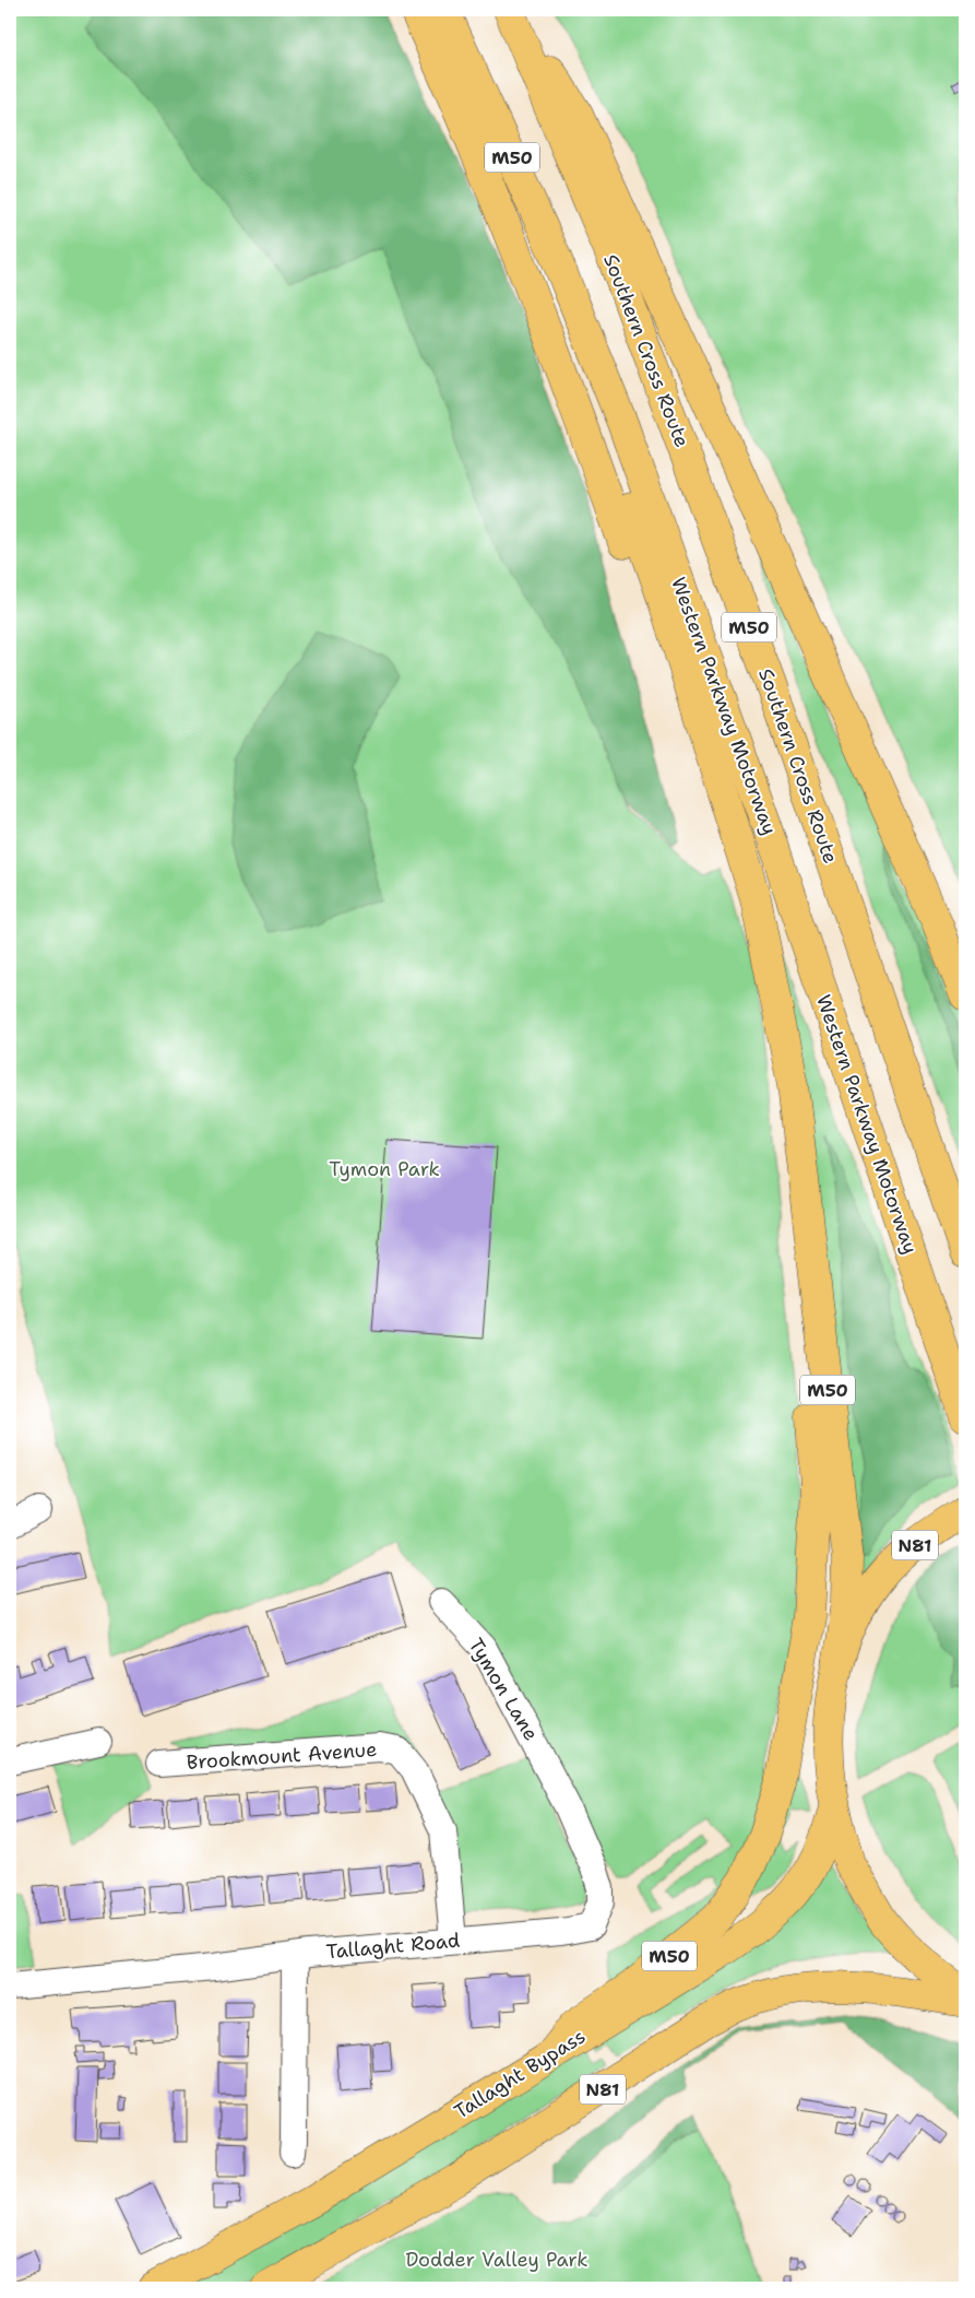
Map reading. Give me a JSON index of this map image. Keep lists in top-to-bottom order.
{
  "streets": {
    "main road": [
      "M50",
      "Southern Cross Route",
      "Western Parkway Motorway",
      "N81",
      "Tallaght Bypass"
    ],
    "street": ["Tymon Lane", "Brookmount Avenue", "Tallaght Road"]
  },
  "crossings": [
    ["M50", "Southern Cross Route"],
    ["M50", "Western Parkway Motorway"],
    ["M50", "N81"],
    ["M50", "Tallaght Bypass"],
    ["N81", "Tallaght Bypass"],
    ["Tymon Lane", "Tallaght Road"],
    ["Brookmount Avenue", "Tallaght Road"]
  ],
  "parks": ["Tymon Park", "Dodder Valley Park"]
}
